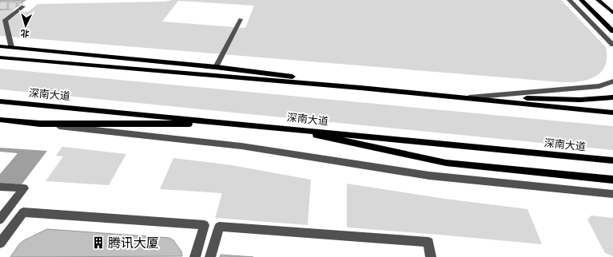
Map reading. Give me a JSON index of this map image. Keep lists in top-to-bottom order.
{
  "streets": {
    "main road": ["深南大道"]
  },
  "places": {
    "building": ["腾讯大厦"]
  },
  "north": "bottom"
}
